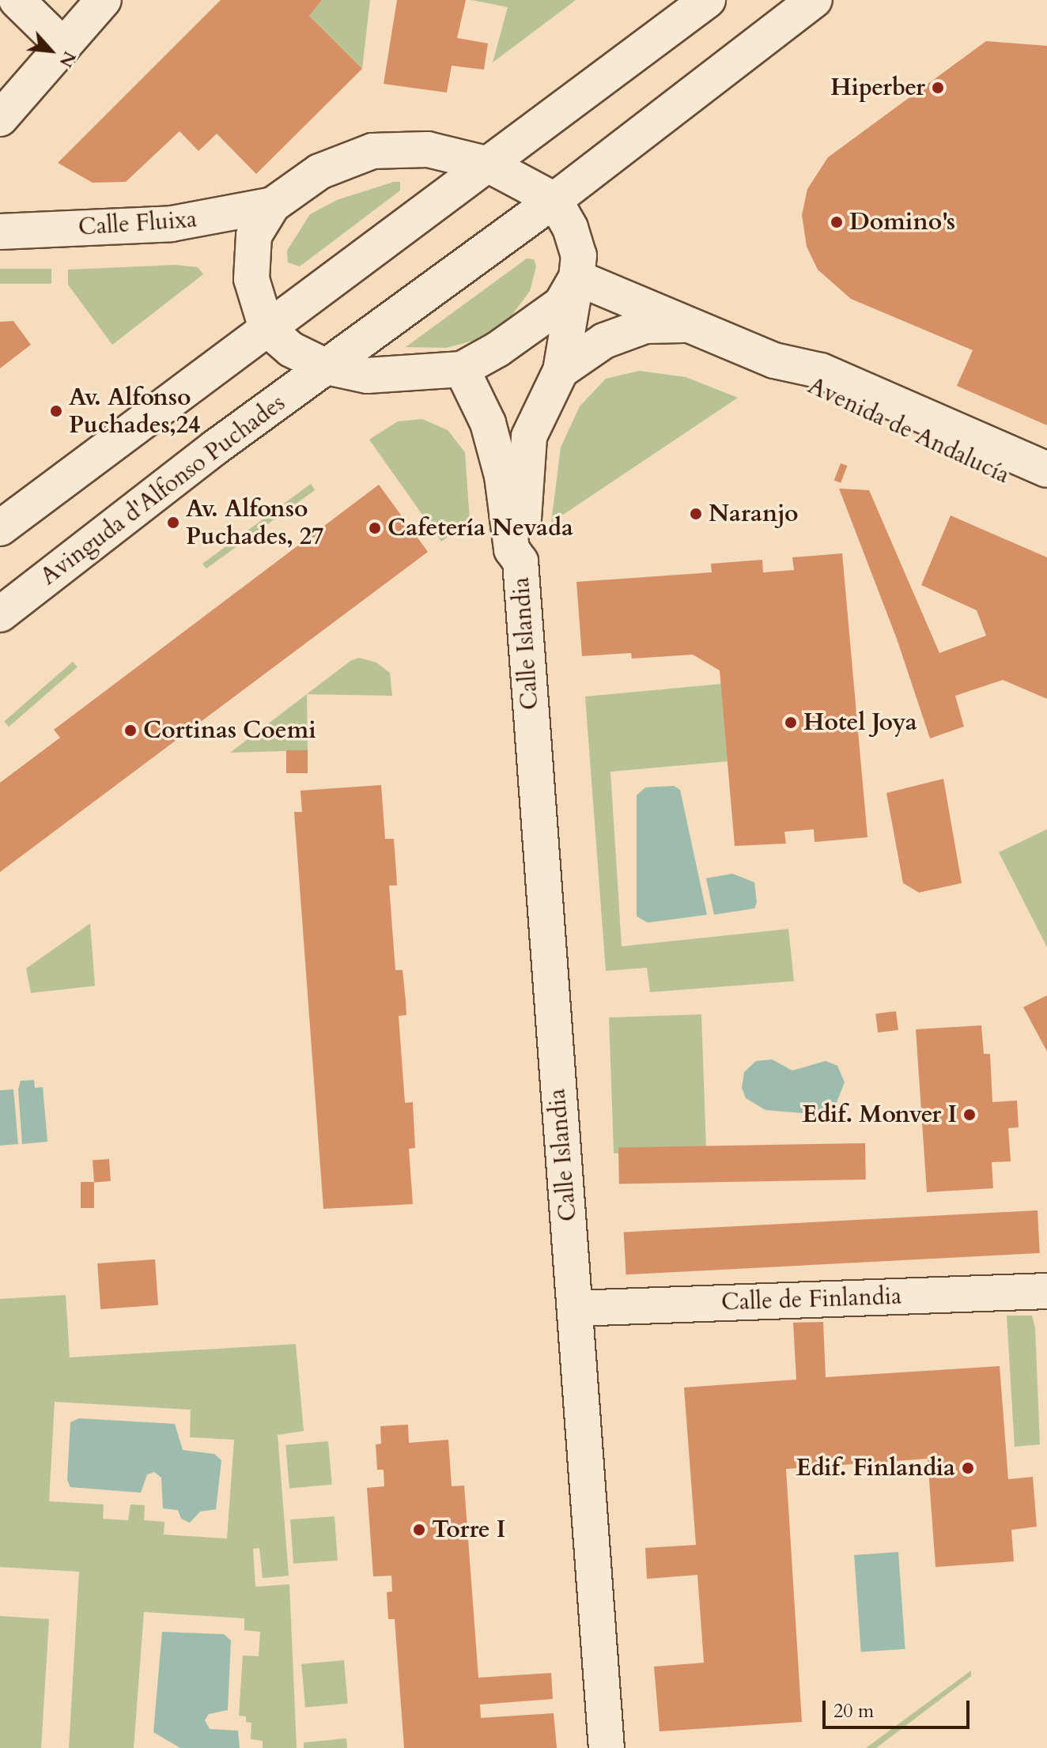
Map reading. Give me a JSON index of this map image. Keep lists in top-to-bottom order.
{
  "streets": {
    "street": [
      "Calle Fluixa",
      "Avenida de Andalucía",
      "Avinguda d'Alfonso Puchades",
      "Calle Islandia",
      "Calle de Finlandia"
    ]
  },
  "crossings": [
    ["Avenida de Andalucía", "Calle Islandia"],
    ["Calle Islandia", "Calle de Finlandia"]
  ],
  "places": [
    "Hiperber",
    "Domino's",
    "Av. Alfonso Puchades,24",
    "Naranjo",
    "Av. Alfonso Puchades, 27",
    "Cafetería Nevada",
    "Hotel Joya",
    "Cortinas Coemi",
    "Edif. Monver I",
    "Edif. Finlandia",
    "Torre I"
  ],
  "scale_bar": "20 m",
  "north": "bottom right"
}
